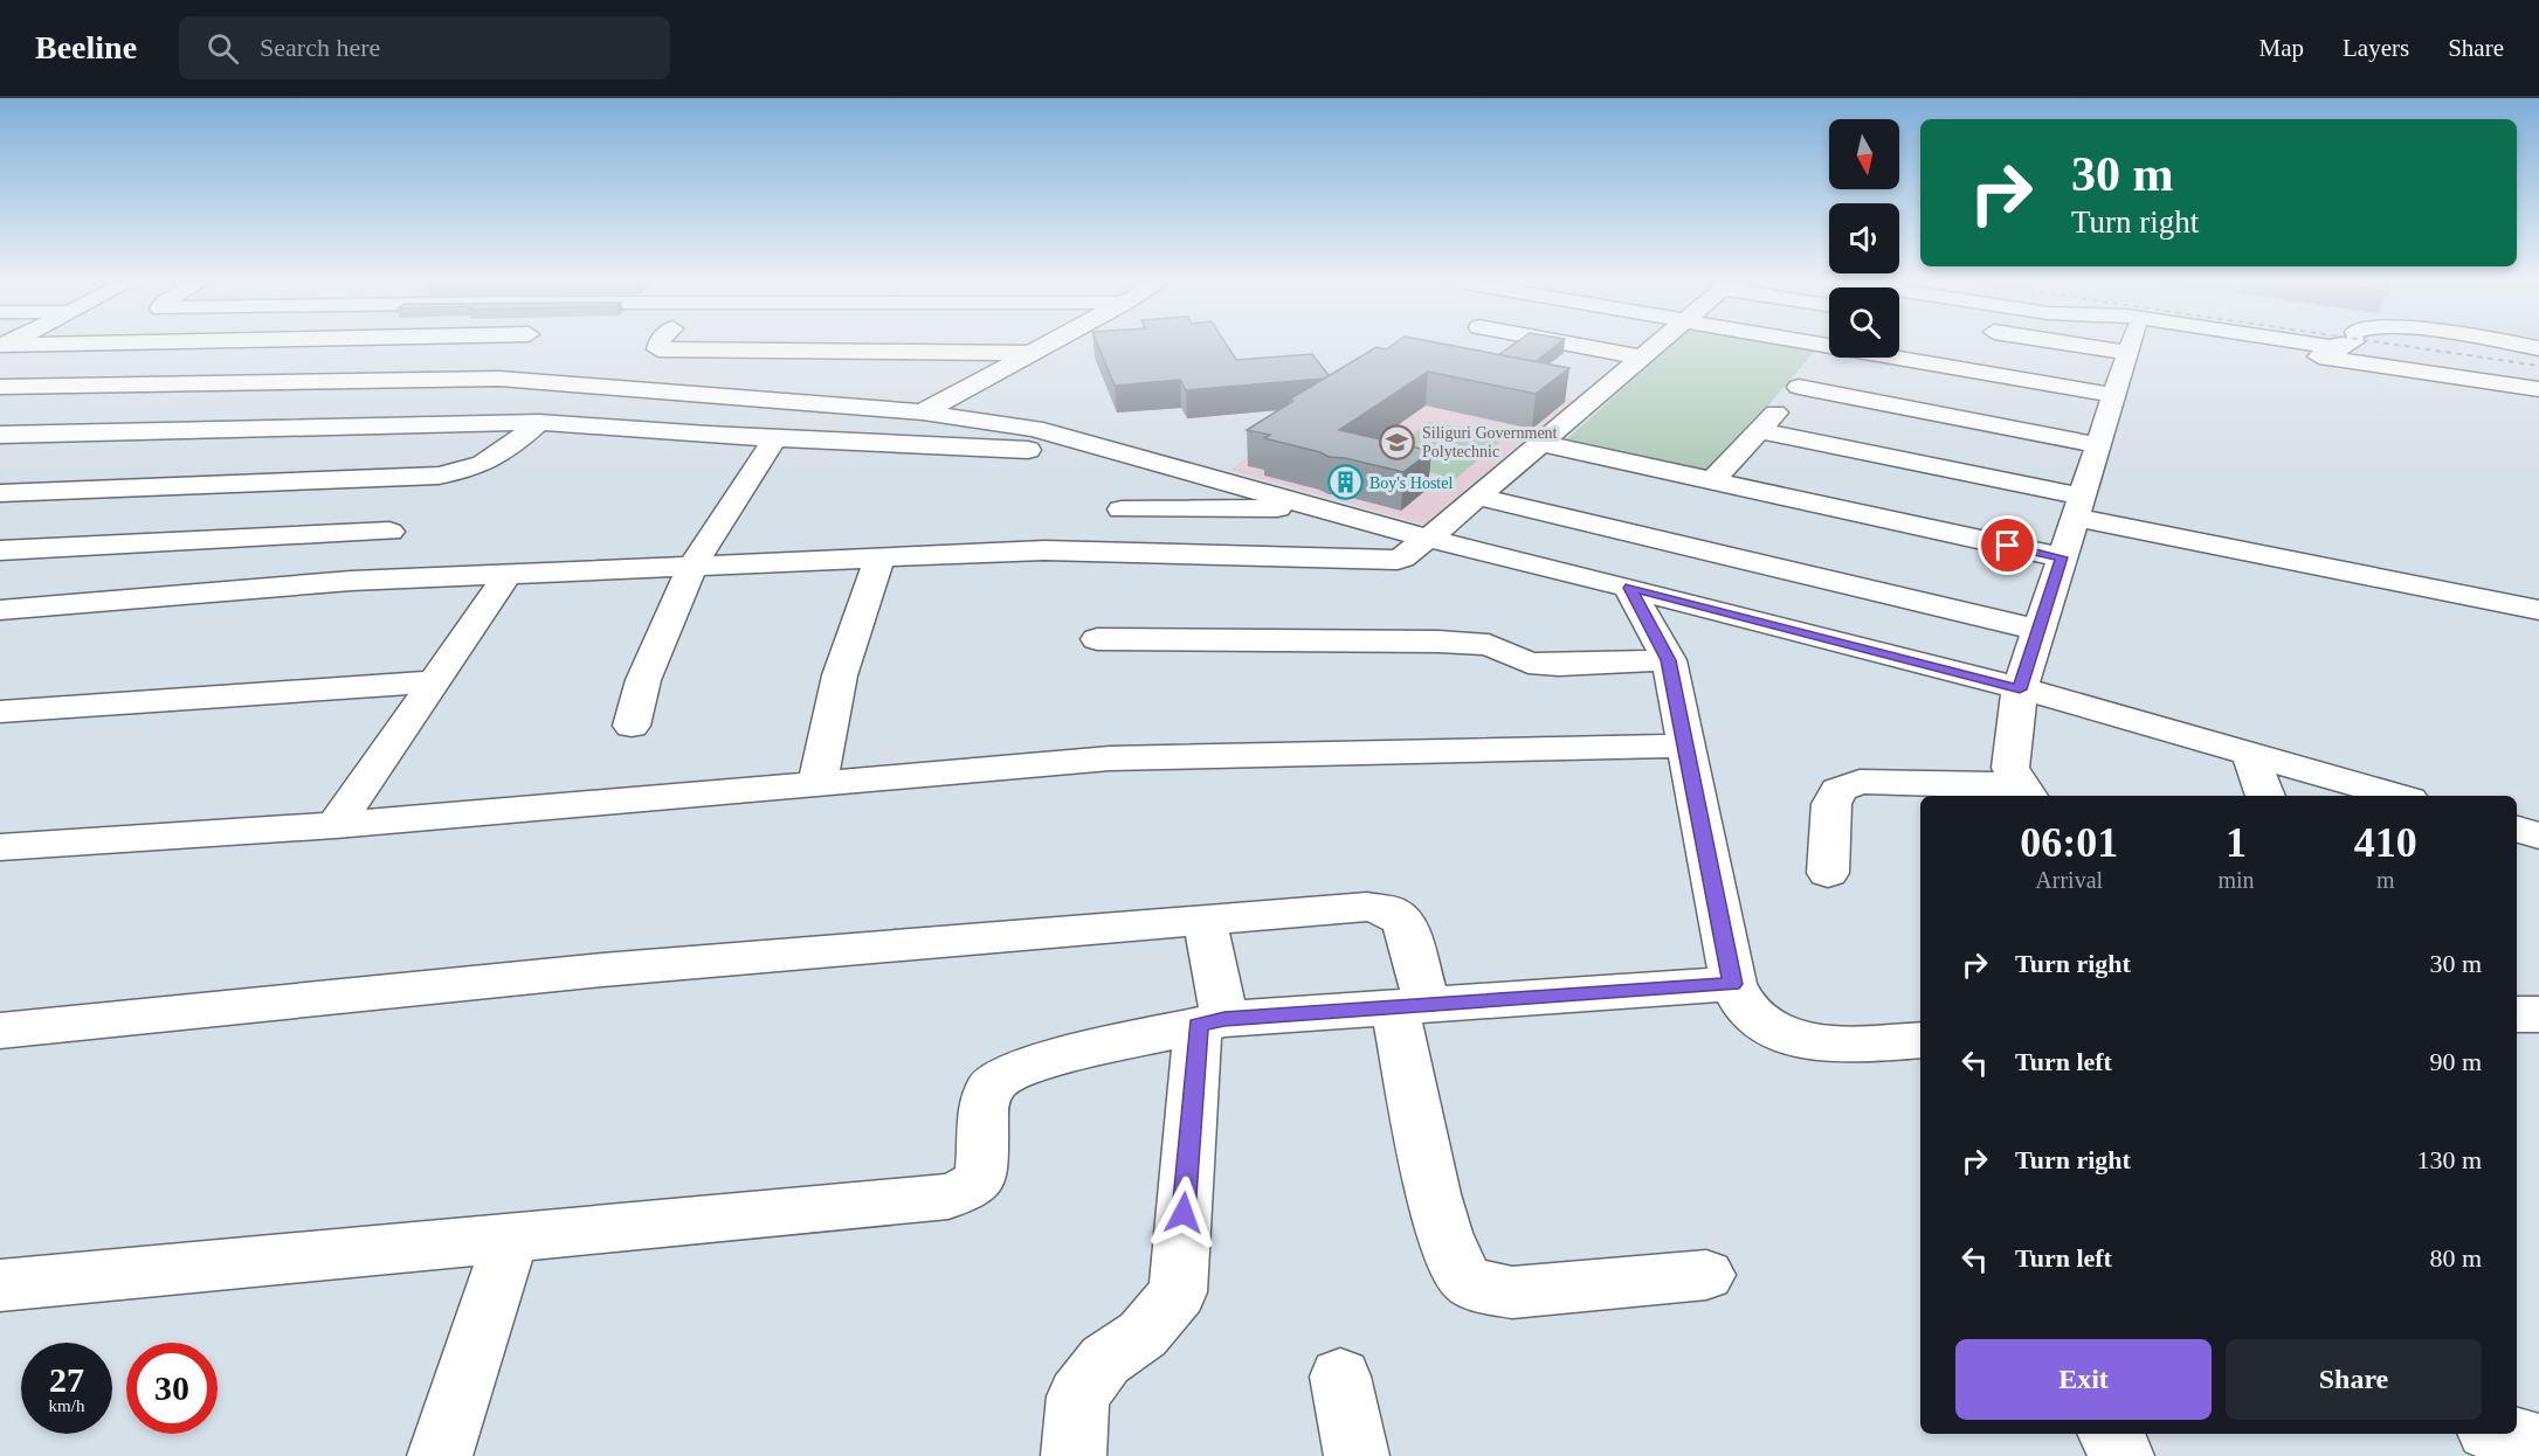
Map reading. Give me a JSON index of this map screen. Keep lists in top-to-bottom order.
{
  "places": {
    "school or university": ["Siliguri Government Polytechnic"],
    "building": ["Boy's Hostel"]
  },
  "north": "bottom",
  "page": {
    "header": "Beeline",
    "search": "Search here",
    "nav": ["Map", "Layers", "Share"],
    "turn": ["30 m", "Turn right"],
    "eta": [
      "06:01",
      "Arrival",
      "1",
      "min",
      "410",
      "m"
    ],
    "list": [
      {
        "name": "Turn right",
        "value": "30 m"
      },
      {
        "name": "Turn left",
        "value": "90 m"
      },
      {
        "name": "Turn right",
        "value": "130 m"
      },
      {
        "name": "Turn left",
        "value": "80 m"
      }
    ],
    "buttons": ["Exit", "Share"],
    "speed": "27 km/h",
    "limit": "30"
  }
}
